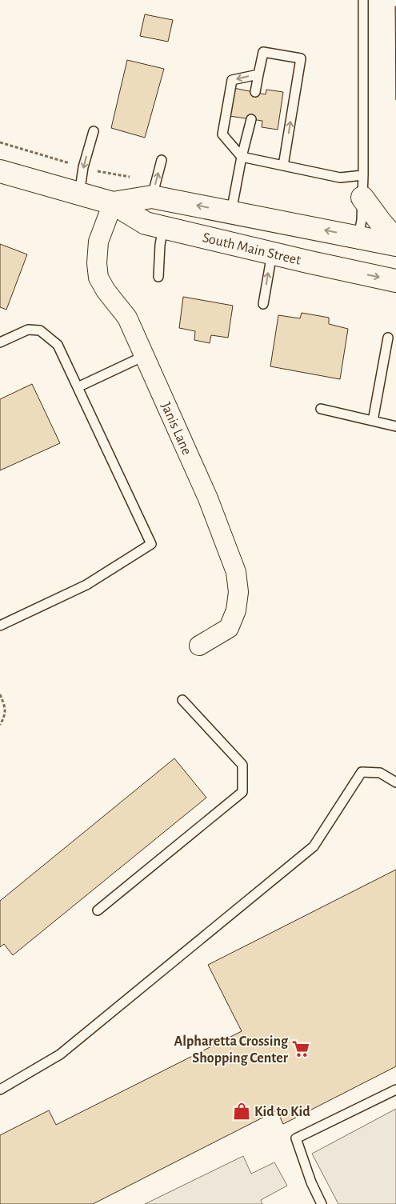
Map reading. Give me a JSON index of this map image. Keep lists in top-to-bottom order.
{
  "streets": {
    "highway": ["South Main Street"],
    "street": ["Janis Lane"]
  },
  "crossings": [
    ["South Main Street", "Janis Lane"]
  ],
  "places": {
    "supermarket": ["Alpharetta Crossing Shopping Center"],
    "shop": ["Kid to Kid"]
  }
}
